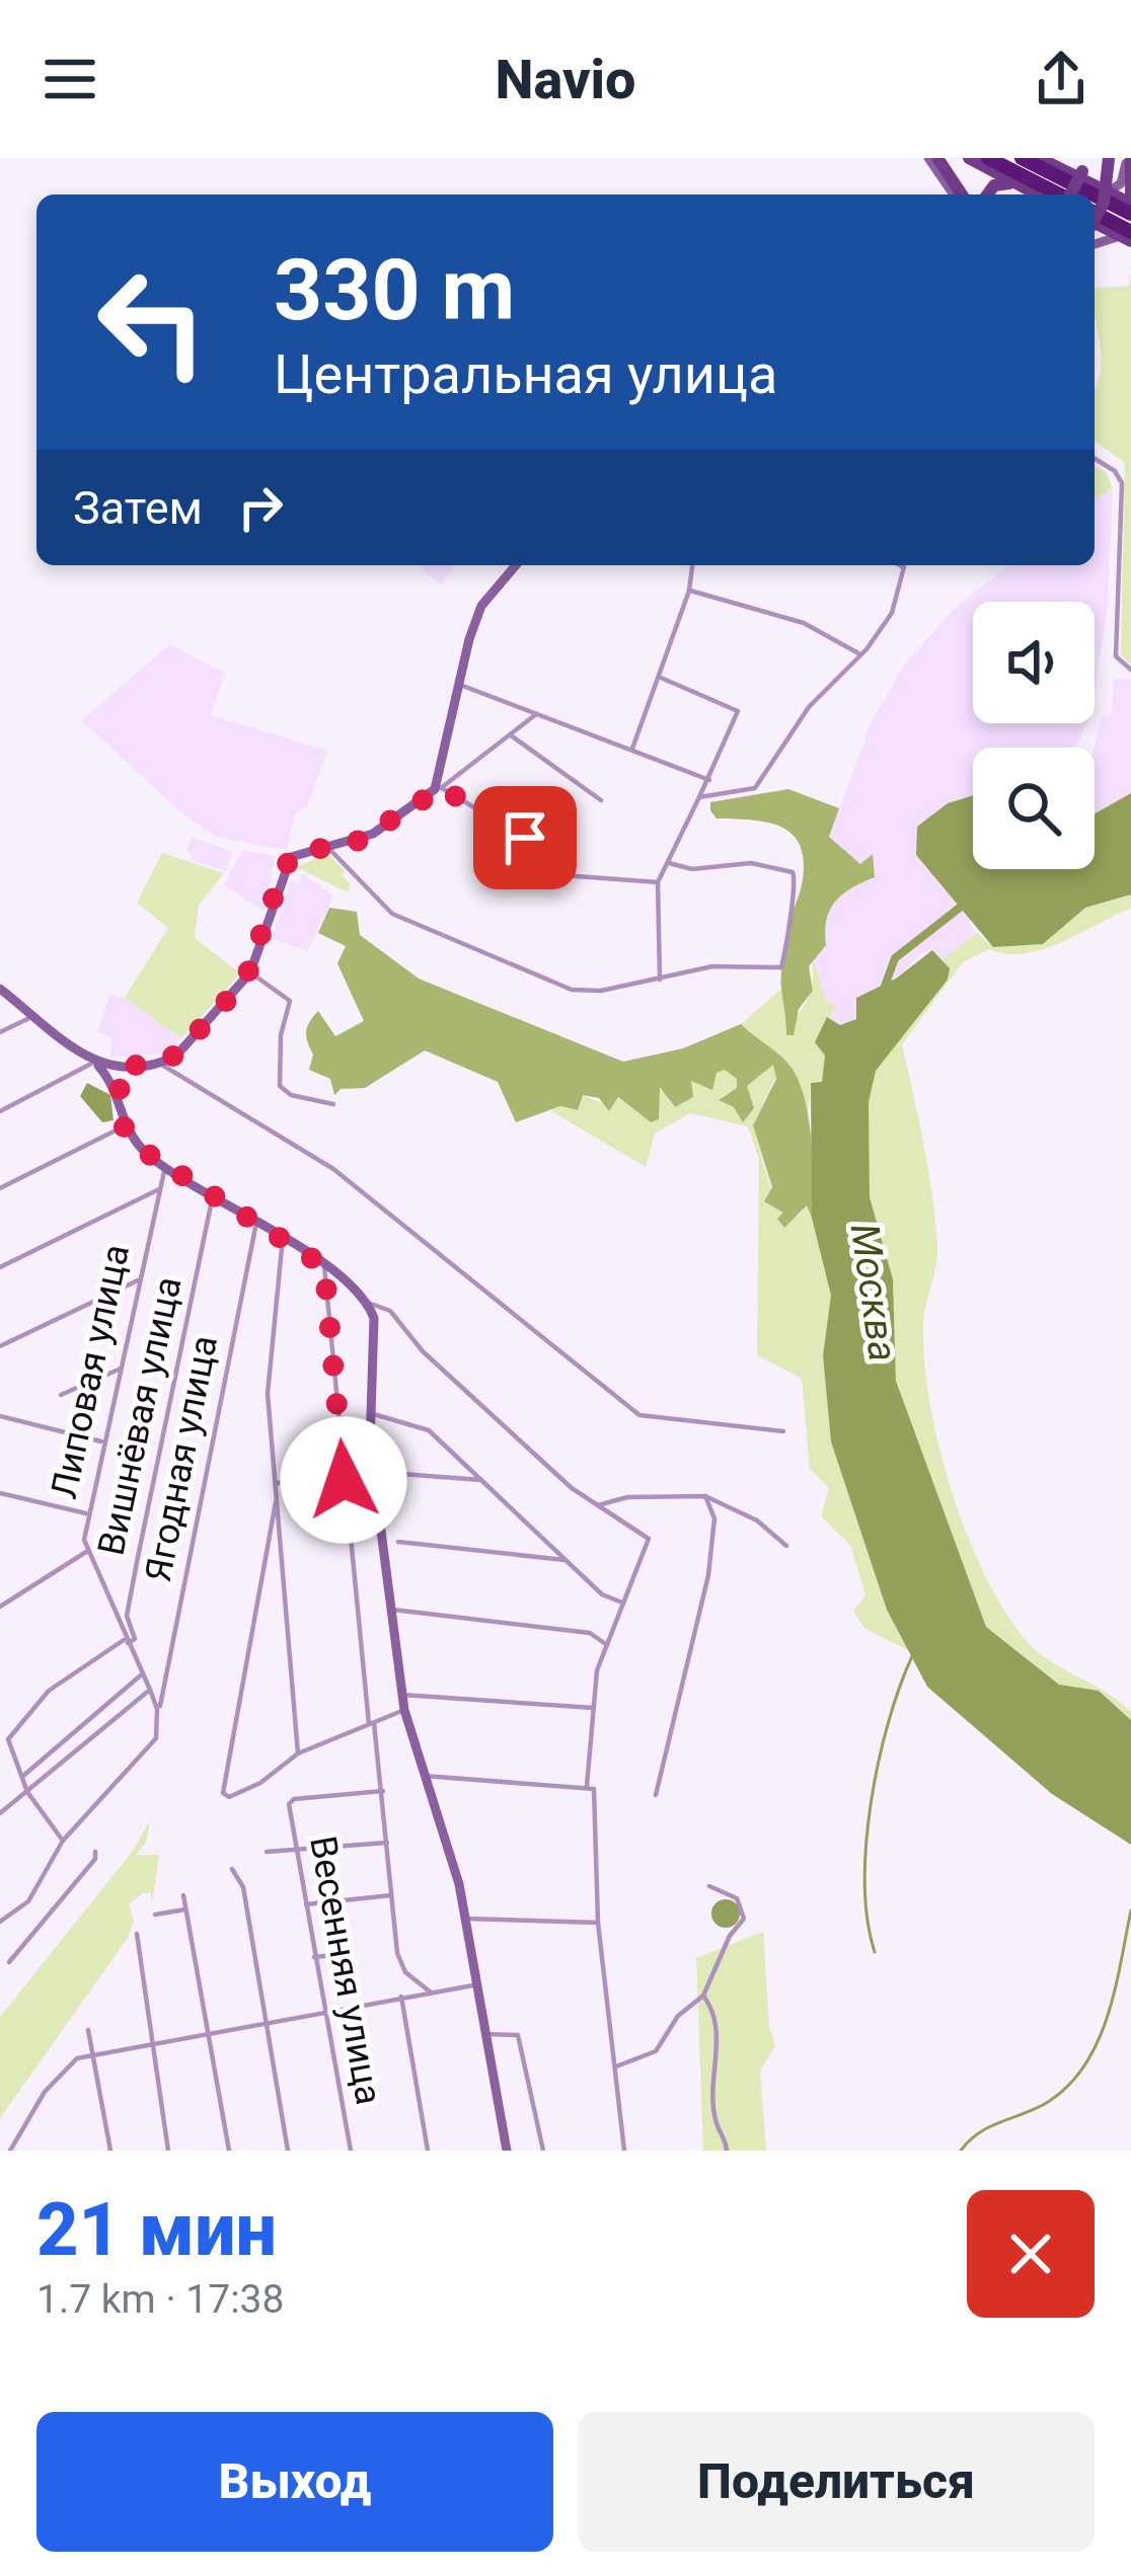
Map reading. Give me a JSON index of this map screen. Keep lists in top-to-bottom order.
{
  "streets": {
    "street": [
      "Липовая улица",
      "Вишнёвая улица",
      "Ягодная улица",
      "Весенняя улица"
    ]
  },
  "crossings": [
    ["Липовая улица", "Вишнёвая улица"]
  ],
  "water": ["Москва"],
  "page": {
    "header": "Navio",
    "turn": ["330 m", "Центральная улица"],
    "then": "Затем",
    "heading": ["21 мин", "1.7 km · 17:38"],
    "buttons": ["Выход", "Поделиться"]
  }
}
